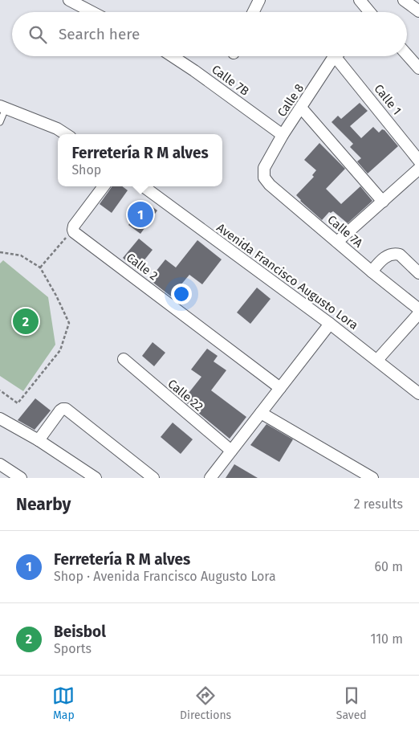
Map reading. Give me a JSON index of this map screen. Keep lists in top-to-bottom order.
{
  "streets": {
    "street": [
      "Calle 7B",
      "Calle 1",
      "Calle 8",
      "Calle 7A",
      "Calle 2",
      "Avenida Francisco Augusto Lora",
      "Calle 22"
    ]
  },
  "crossings": [
    ["Calle 7B", "Calle 8"],
    ["Calle 8", "Calle 7A"]
  ],
  "page": {
    "search": "Search here",
    "popup": ["Ferretería R M alves", "Shop"],
    "pins": ["1", "2"],
    "heading": ["Nearby", "2 results"],
    "list": [
      {
        "mark": "1",
        "name": "Ferretería R M alves",
        "note": "Shop · Avenida Francisco Augusto Lora",
        "value": "60 m"
      },
      {
        "mark": "2",
        "name": "Beisbol",
        "note": "Sports",
        "value": "110 m"
      }
    ],
    "nav": ["Map", "Directions", "Saved"]
  }
}
